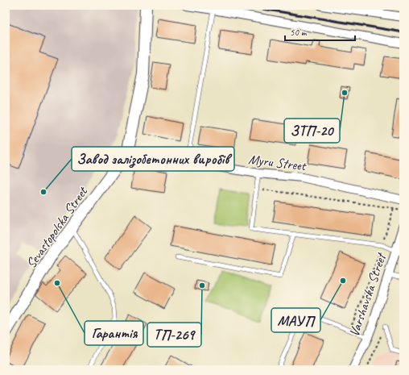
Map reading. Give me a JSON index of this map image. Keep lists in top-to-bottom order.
{
  "streets": {
    "street": ["Myru Street", "Sevastopolska Street", "Varshavska Street"]
  },
  "crossings": [
    ["Myru Street", "Sevastopolska Street"]
  ],
  "places": [
    "ЗТП-20",
    "Завод залізобетонних виробів",
    "МАУП",
    "Гарантія",
    "ТП-269"
  ],
  "scale_bar": "50 m"
}
